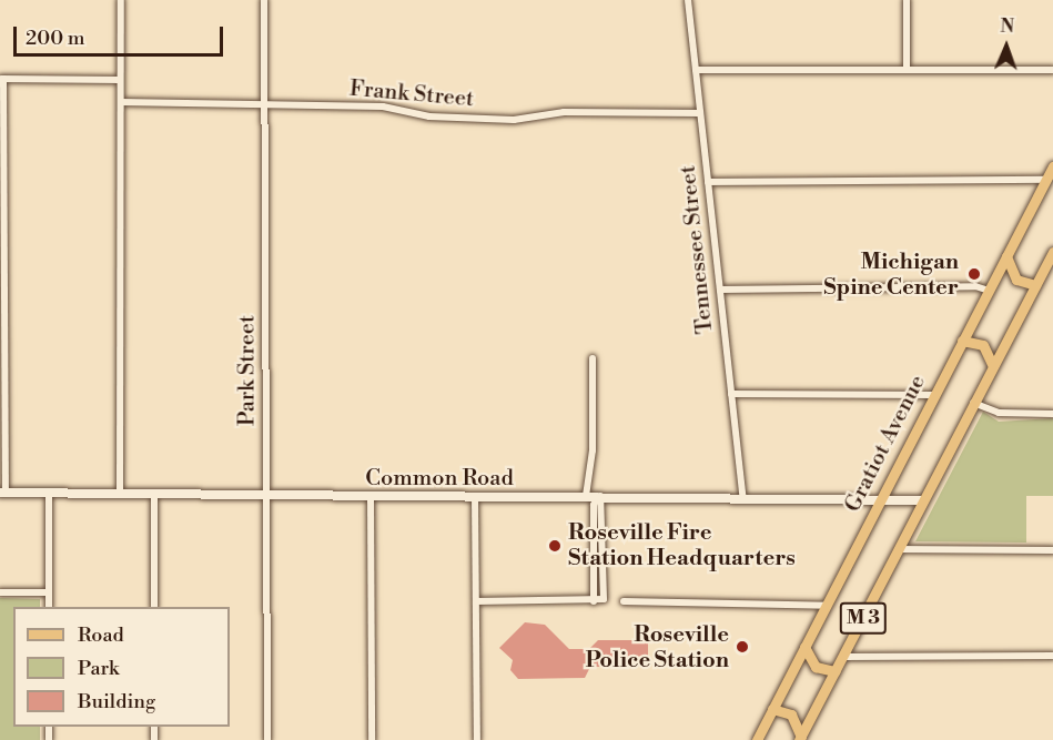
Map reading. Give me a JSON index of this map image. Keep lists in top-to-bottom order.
{
  "streets": {
    "main road": ["Gratiot Avenue", "M 3"],
    "street": [
      "Frank Street",
      "Tennessee Street",
      "Park Street",
      "Common Road"
    ]
  },
  "crossings": [
    ["Frank Street", "Tennessee Street"],
    ["Frank Street", "Park Street"],
    ["Tennessee Street", "Common Road"],
    ["Park Street", "Common Road"],
    ["Gratiot Avenue", "Common Road"],
    ["Common Road", "M 3"]
  ],
  "places": ["Michigan Spine Center", "Roseville Fire Station Headquarters", "Roseville Police Station"],
  "legend": ["Road", "Park", "Building"],
  "scale_bar": "200 m",
  "north": "top"
}
